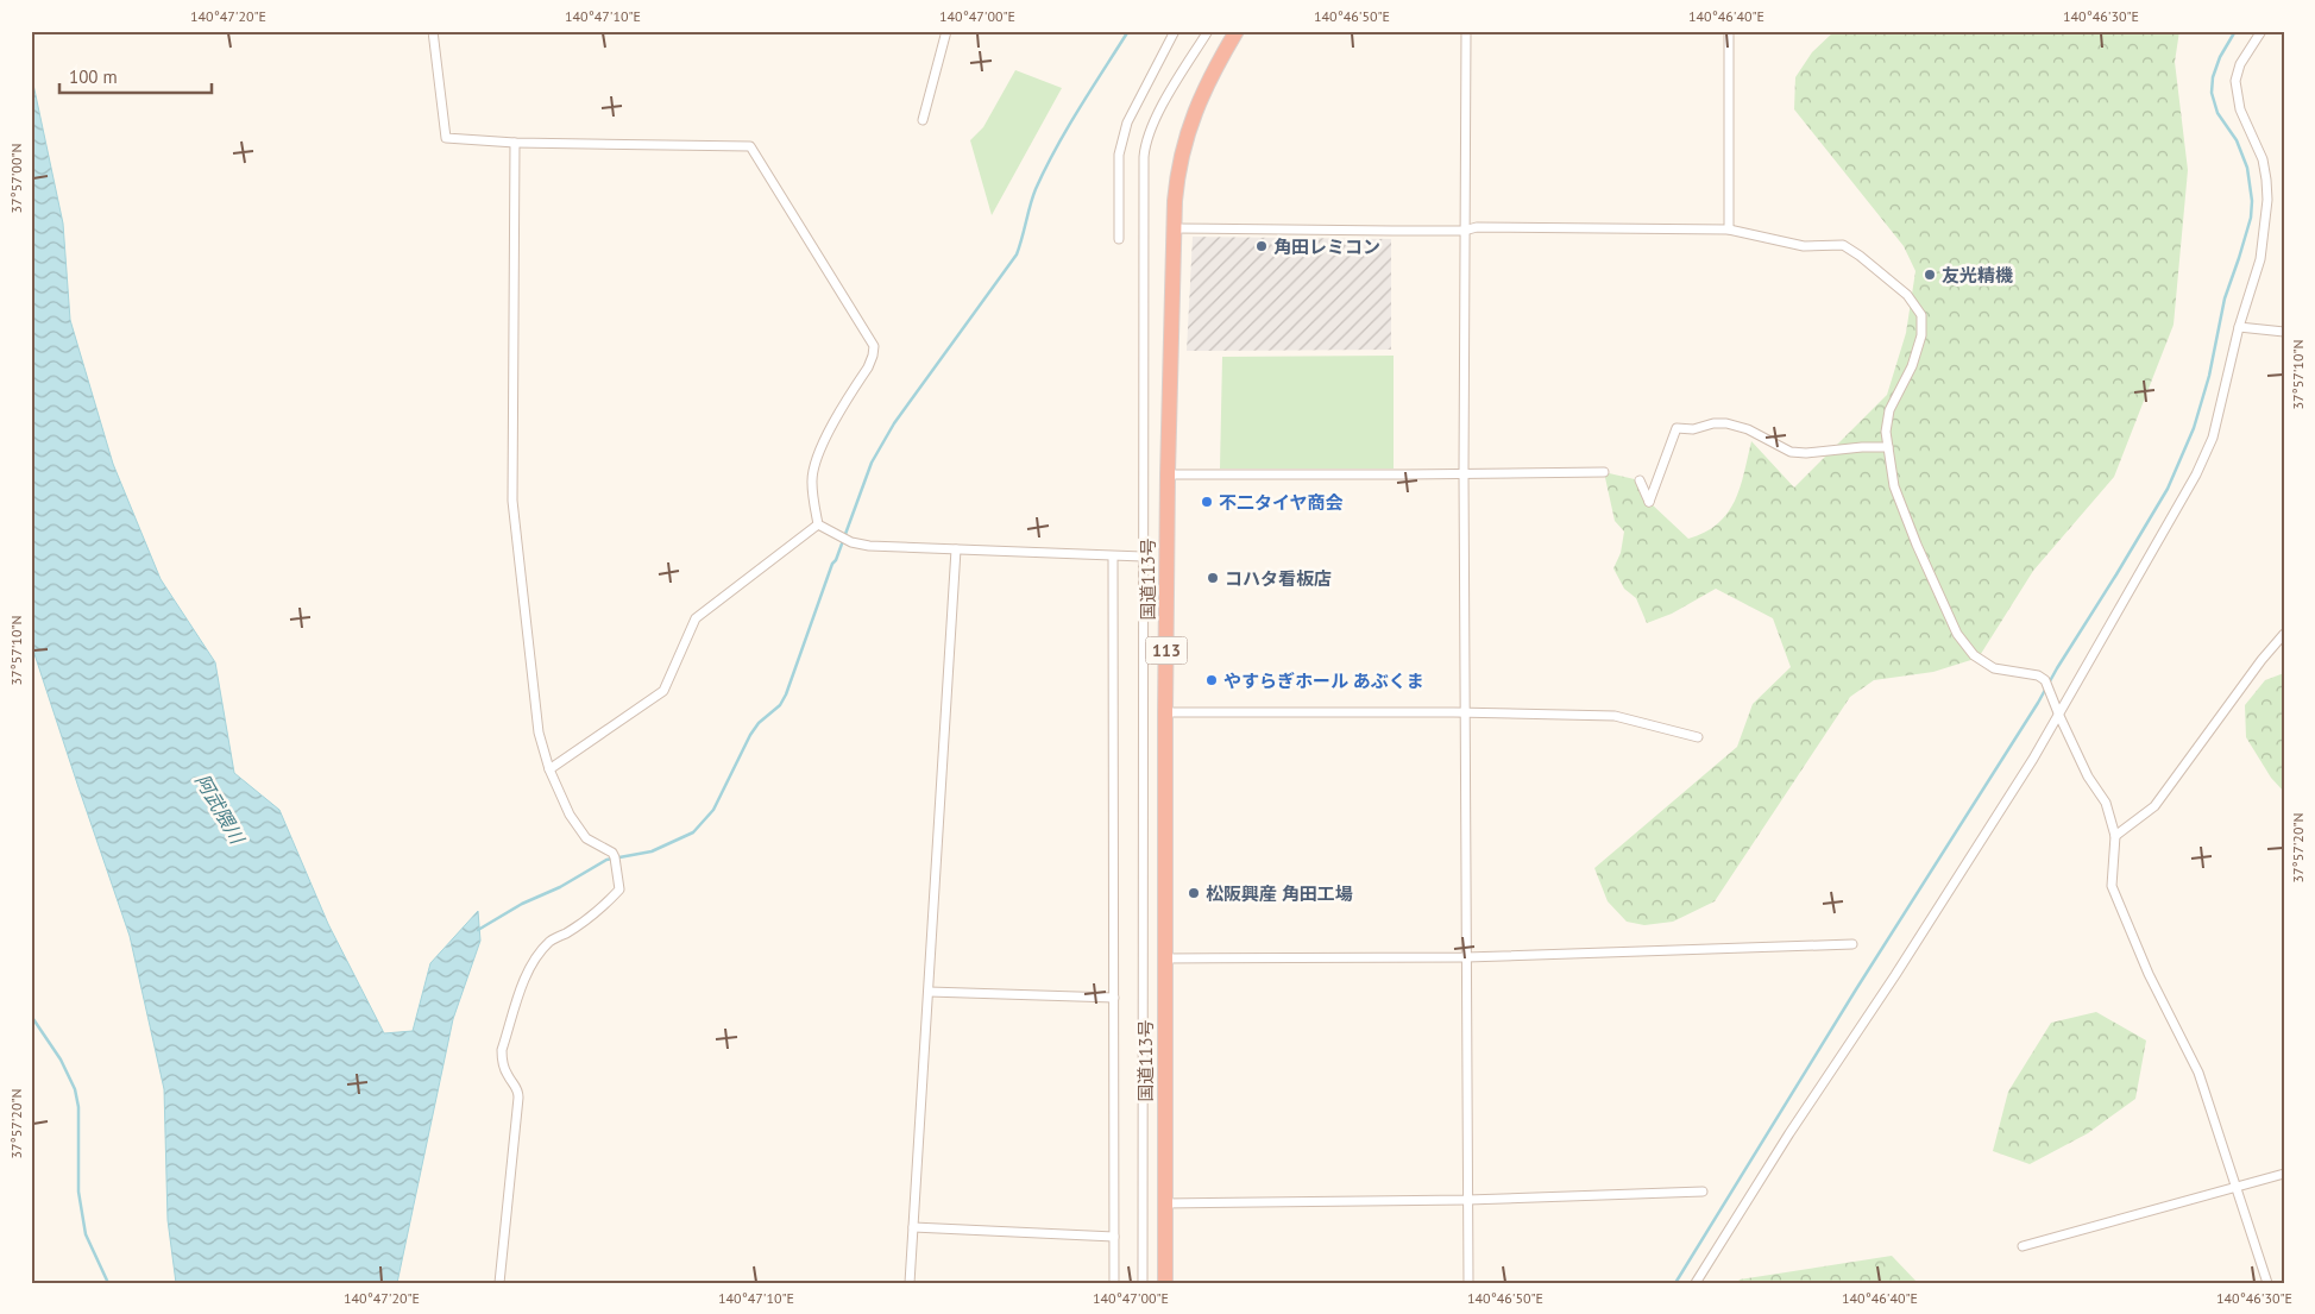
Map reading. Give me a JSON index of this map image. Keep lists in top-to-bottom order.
{
  "streets": {
    "highway": ["国道113号", "113"]
  },
  "water": ["阿武隈川"],
  "places": [
    "角田レミコン",
    "友光精機",
    "不二タイヤ商会",
    "コハタ看板店",
    "やすらぎホール あぶくま",
    "松阪興産 角田工場"
  ],
  "scale_bar": "100 m",
  "coordinates": [
    "140°47'20\"E",
    "140°47'10\"E",
    "140°47'00\"E",
    "140°46'50\"E",
    "140°46'40\"E",
    "140°46'30\"E",
    "37°57'00\"N",
    "37°57'10\"N",
    "37°57'20\"N"
  ]
}
